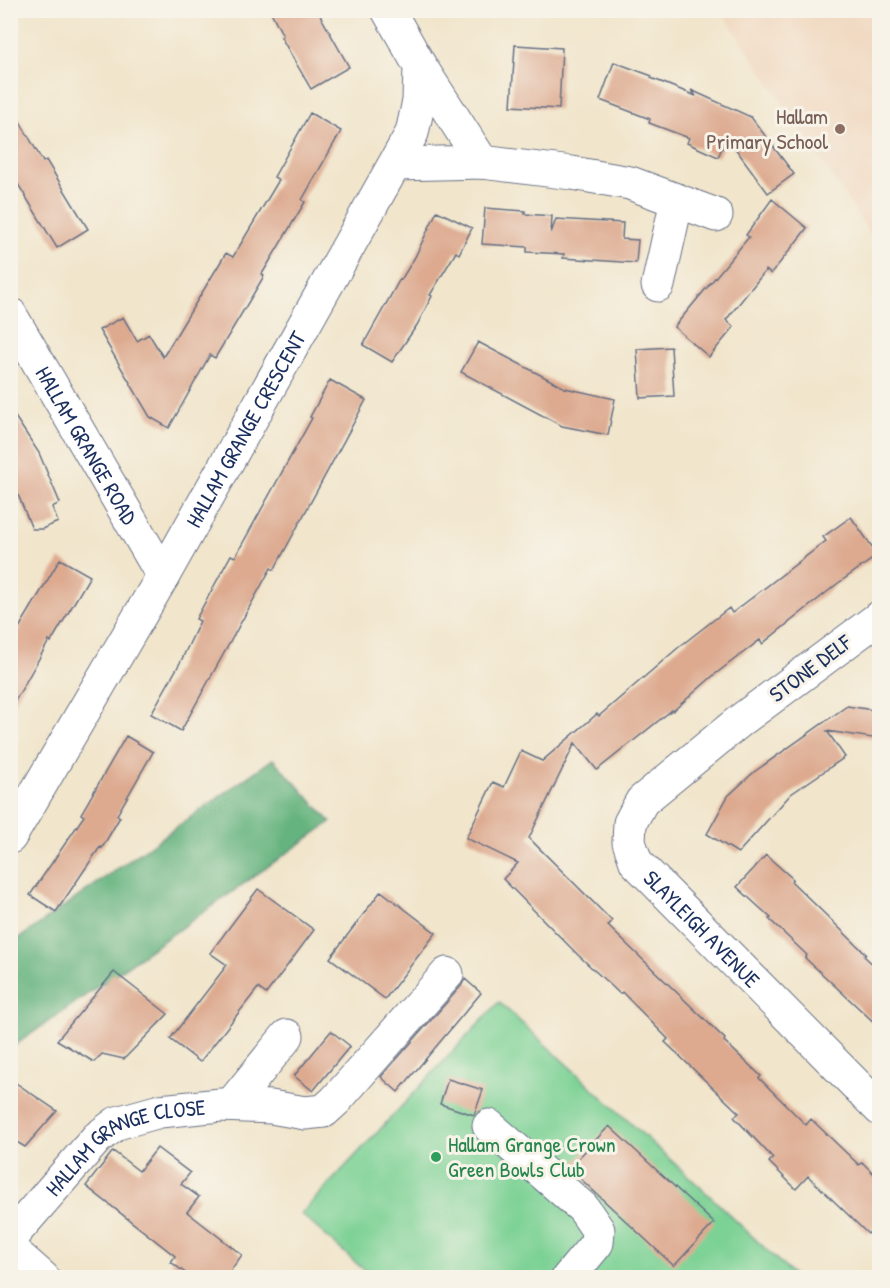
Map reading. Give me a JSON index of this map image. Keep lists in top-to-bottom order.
{
  "streets": {
    "street": [
      "HALLAM GRANGE CRESCENT",
      "HALLAM GRANGE ROAD",
      "STONE DELF",
      "SLAYLEIGH AVENUE",
      "HALLAM GRANGE CLOSE"
    ]
  },
  "crossings": [
    ["HALLAM GRANGE CRESCENT", "HALLAM GRANGE ROAD"],
    ["STONE DELF", "SLAYLEIGH AVENUE"]
  ],
  "places": ["Hallam Primary School", "Hallam Grange Crown Green Bowls Club"]
}
